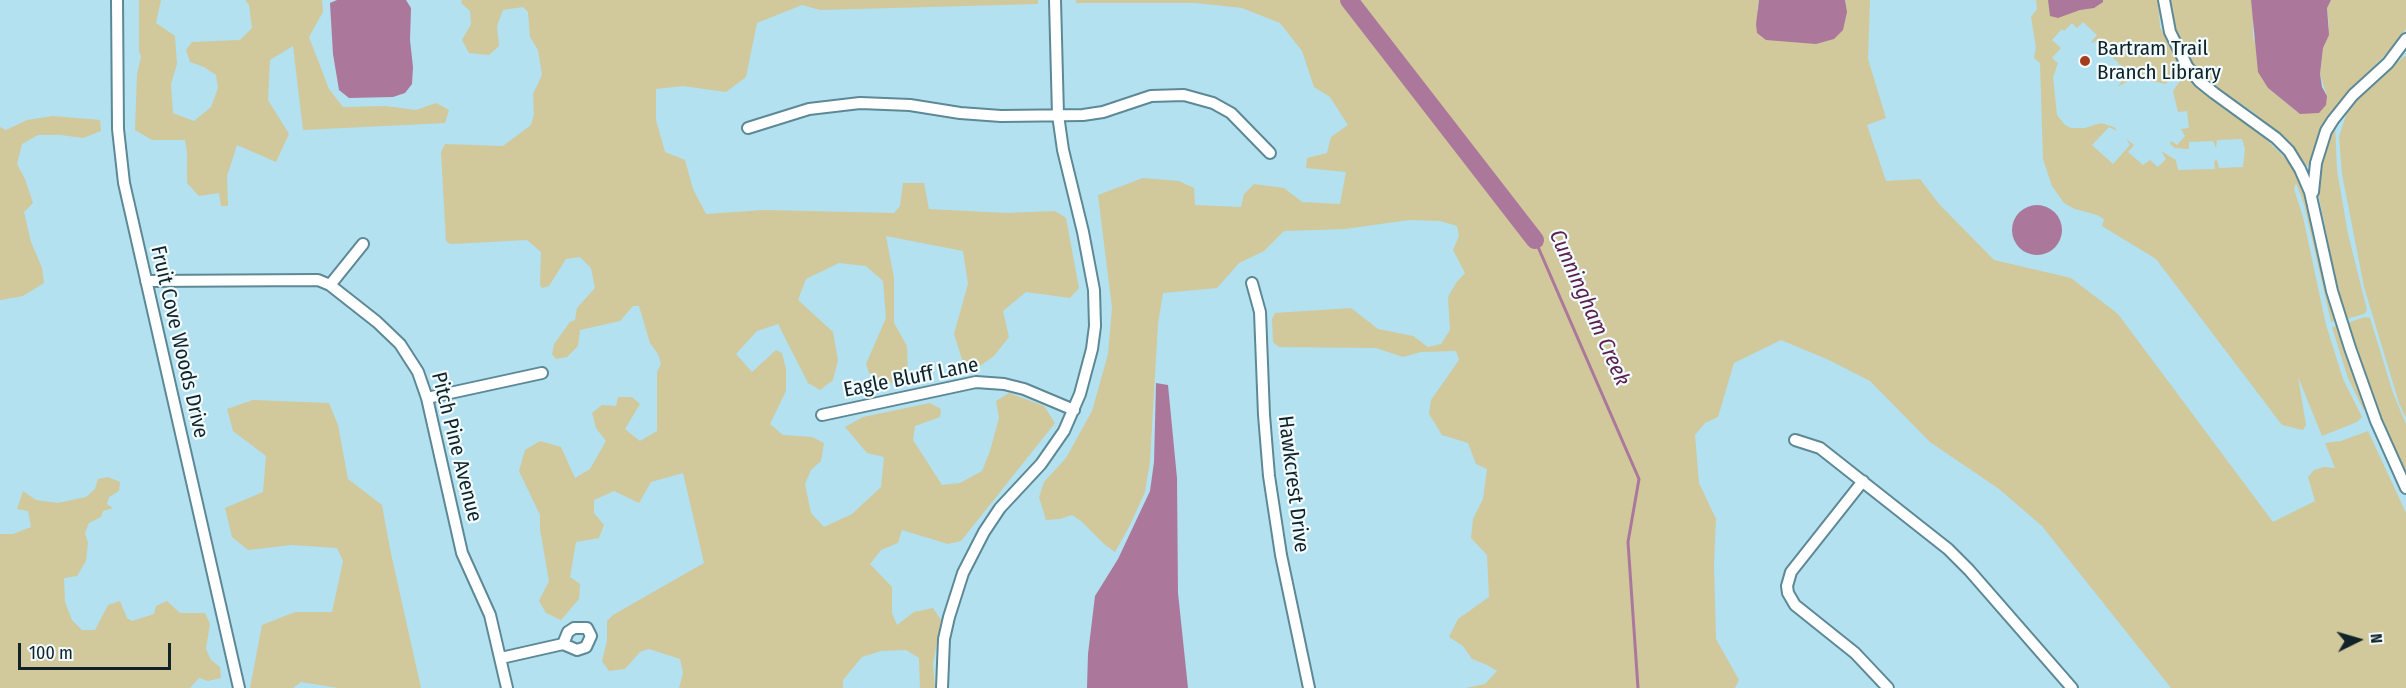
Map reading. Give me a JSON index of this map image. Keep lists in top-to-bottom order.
{
  "streets": {
    "street": [
      "Fruit Cove Woods Drive",
      "Eagle Bluff Lane",
      "Pitch Pine Avenue",
      "Hawkcrest Drive"
    ]
  },
  "crossings": [
    ["Fruit Cove Woods Drive", "Pitch Pine Avenue"]
  ],
  "water": ["Cunningham Creek"],
  "places": ["Bartram Trail Branch Library"],
  "scale_bar": "100 m",
  "north": "right"
}
